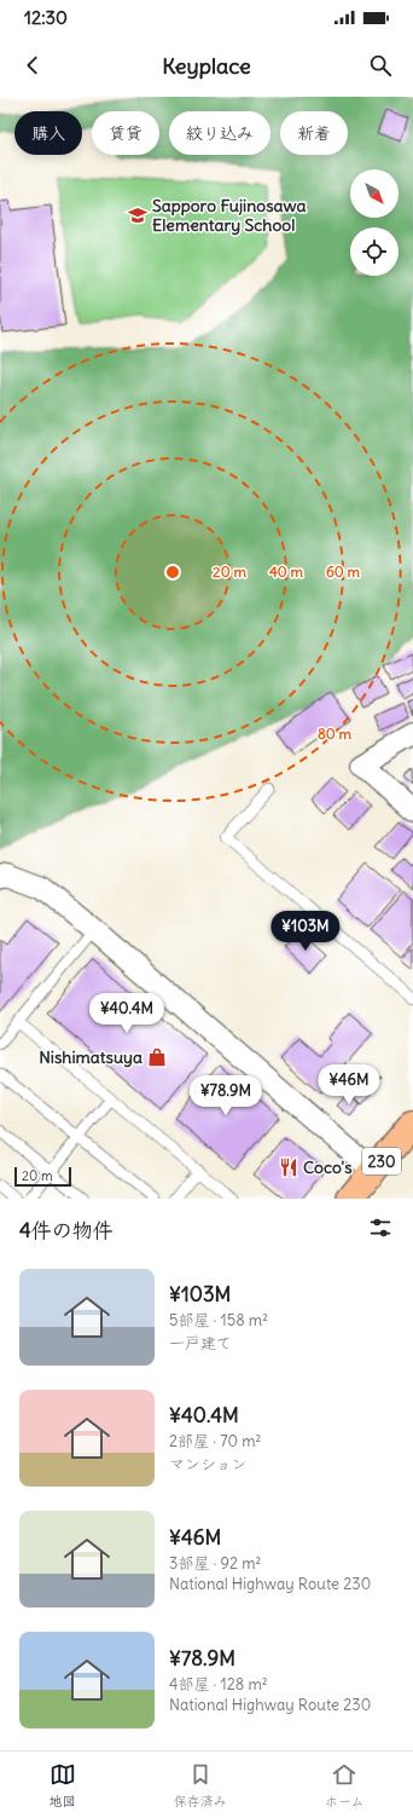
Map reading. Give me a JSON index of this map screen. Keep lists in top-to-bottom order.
{
  "streets": {
    "highway": ["230"]
  },
  "places": {
    "school or university": ["Sapporo Fujinosawa Elementary School"],
    "shop": ["Nishimatsuya"],
    "restaurant": ["Coco's"]
  },
  "scale_bar": "20 m",
  "north": "bottom right",
  "page": {
    "status": "12:30",
    "header": "Keyplace",
    "chip": [
      "購入",
      "賃貸",
      "絞り込み",
      "新着"
    ],
    "price": [
      "¥103M",
      "¥40.4M",
      "¥46M",
      "¥78.9M"
    ],
    "scale": "20 m",
    "heading": "4件の物件",
    "list": [
      {
        "name": "¥103M",
        "note": "5部屋 · 158 m² · 一戸建て"
      },
      {
        "name": "¥40.4M",
        "note": "2部屋 · 70 m² · マンション"
      },
      {
        "name": "¥46M",
        "note": "3部屋 · 92 m² · National Highway Route 230"
      },
      {
        "name": "¥78.9M",
        "note": "4部屋 · 128 m² · National Highway Route 230"
      }
    ],
    "tabs": ["地図", "保存済み", "ホーム"]
  },
  "rings": [
    "20 m",
    "40 m",
    "60 m",
    "80 m"
  ]
}
